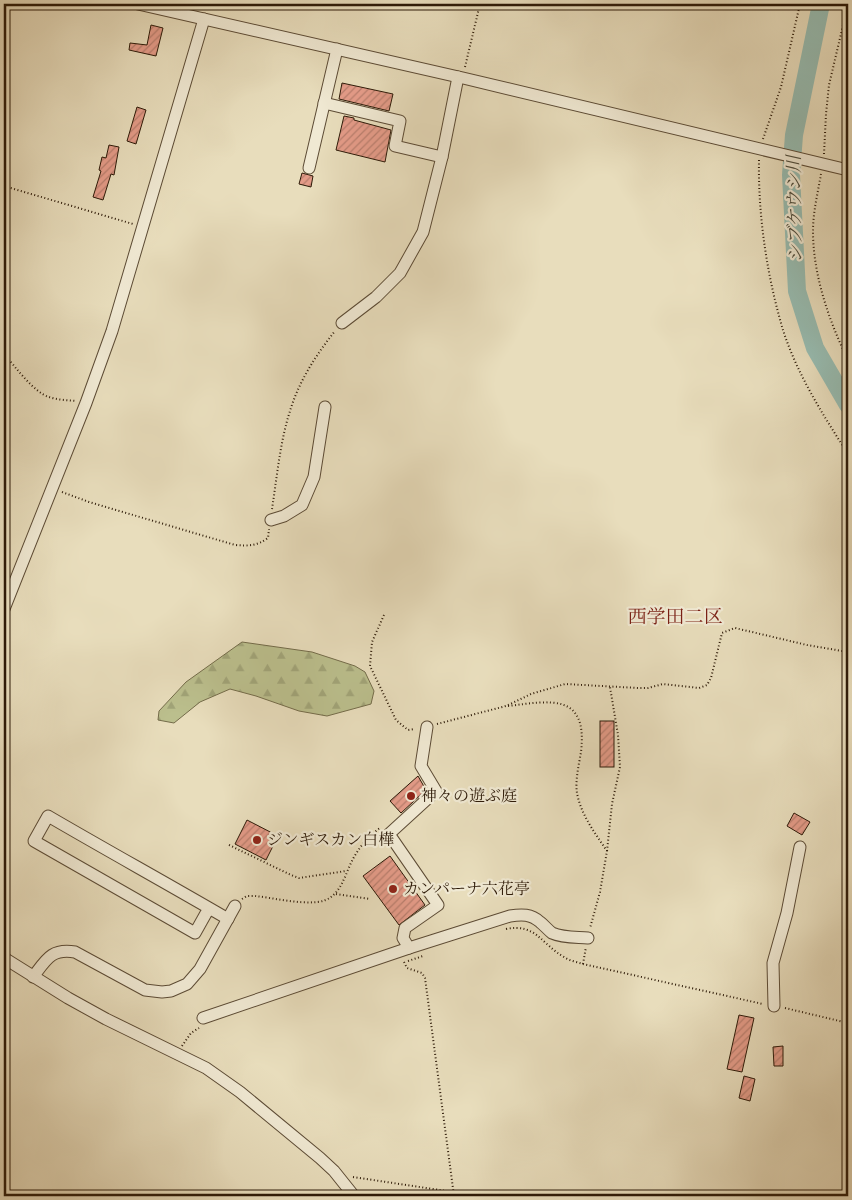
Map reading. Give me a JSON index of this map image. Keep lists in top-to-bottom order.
{
  "districts": ["西学田二区"],
  "water": ["シブケウシ川"],
  "places": ["神々の遊ぶ庭", "ジンギスカン白樺", "カンパーナ六花亭"]
}
